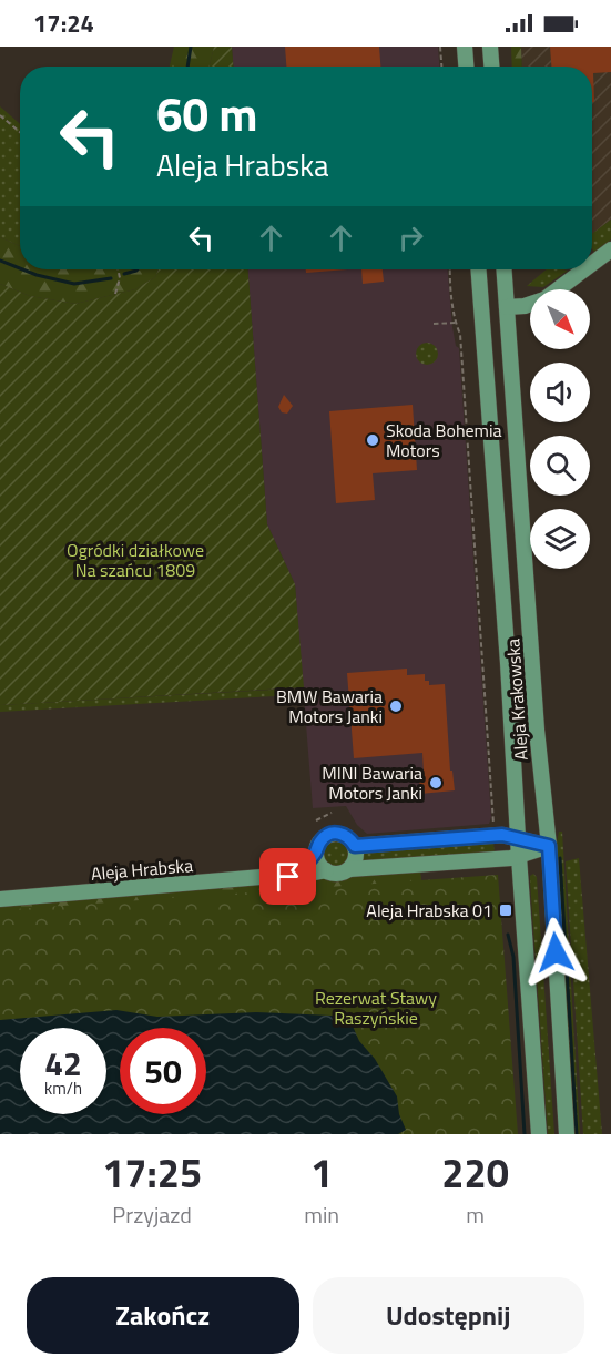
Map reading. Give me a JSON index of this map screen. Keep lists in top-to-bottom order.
{
  "streets": {
    "main road": ["Aleja Krakowska", "Aleja Hrabska"]
  },
  "parks": ["Ogródki działkowe Na szańcu 1809", "Rezerwat Stawy Raszyńskie"],
  "places": {
    "other": ["Skoda Bohemia Motors", "BMW Bawaria Motors Janki", "MINI Bawaria Motors Janki"],
    "transit": ["Aleja Hrabska 01"]
  },
  "north": "bottom right",
  "page": {
    "status": "17:24",
    "turn": ["60 m", "Aleja Hrabska"],
    "speed": "42 km/h",
    "limit": "50",
    "eta": [
      "17:25",
      "Przyjazd",
      "1",
      "min",
      "220",
      "m"
    ],
    "buttons": ["Zakończ", "Udostępnij"]
  }
}
